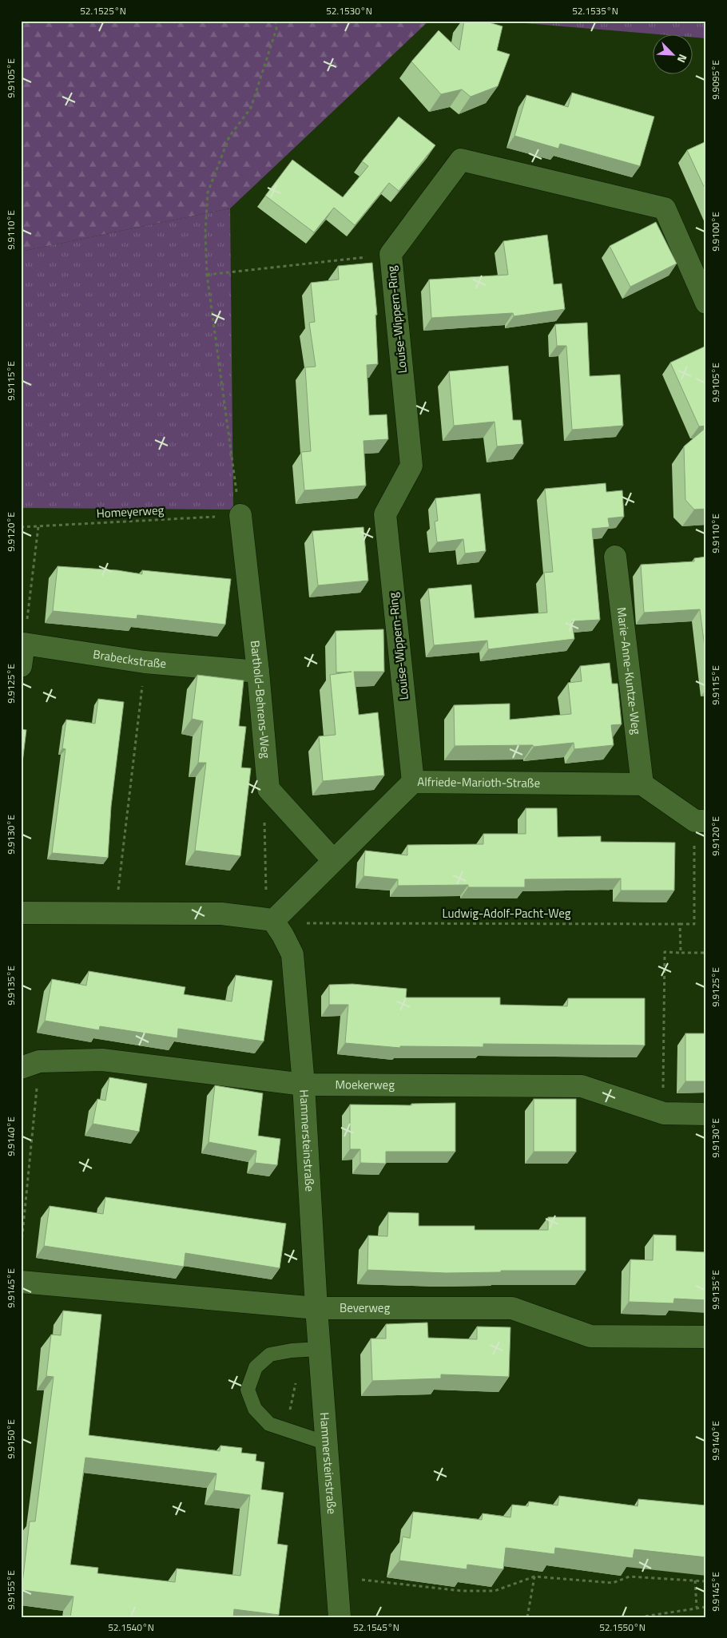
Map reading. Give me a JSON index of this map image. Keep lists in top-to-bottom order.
{
  "streets": {
    "street": [
      "Louise-Wippern-Ring",
      "Brabeckstraße",
      "Marie-Anne-Kuntze-Weg",
      "Barthold-Behrens-Weg",
      "Alfriede-Marioth-Straße",
      "Moekerweg",
      "Hammersteinstraße",
      "Beverweg"
    ],
    "path": ["Homeyerweg", "Ludwig-Adolf-Pacht-Weg"]
  },
  "crossings": [
    ["Louise-Wippern-Ring", "Alfriede-Marioth-Straße"],
    ["Homeyerweg", "Barthold-Behrens-Weg"],
    ["Brabeckstraße", "Barthold-Behrens-Weg"],
    ["Marie-Anne-Kuntze-Weg", "Alfriede-Marioth-Straße"],
    ["Alfriede-Marioth-Straße", "Ludwig-Adolf-Pacht-Weg"],
    ["Alfriede-Marioth-Straße", "Hammersteinstraße"],
    ["Ludwig-Adolf-Pacht-Weg", "Hammersteinstraße"],
    ["Moekerweg", "Hammersteinstraße"],
    ["Hammersteinstraße", "Beverweg"]
  ],
  "north": "bottom right",
  "coordinates": [
    "52.1525°N",
    "52.1530°N",
    "52.1535°N",
    "9.9105°E",
    "9.9095°E",
    "9.9110°E",
    "9.9100°E",
    "9.9115°E",
    "9.9120°E",
    "9.9125°E",
    "9.9130°E",
    "9.9135°E",
    "9.9140°E",
    "9.9145°E",
    "9.9150°E",
    "9.9155°E",
    "52.1540°N",
    "52.1545°N",
    "52.1550°N"
  ]
}
